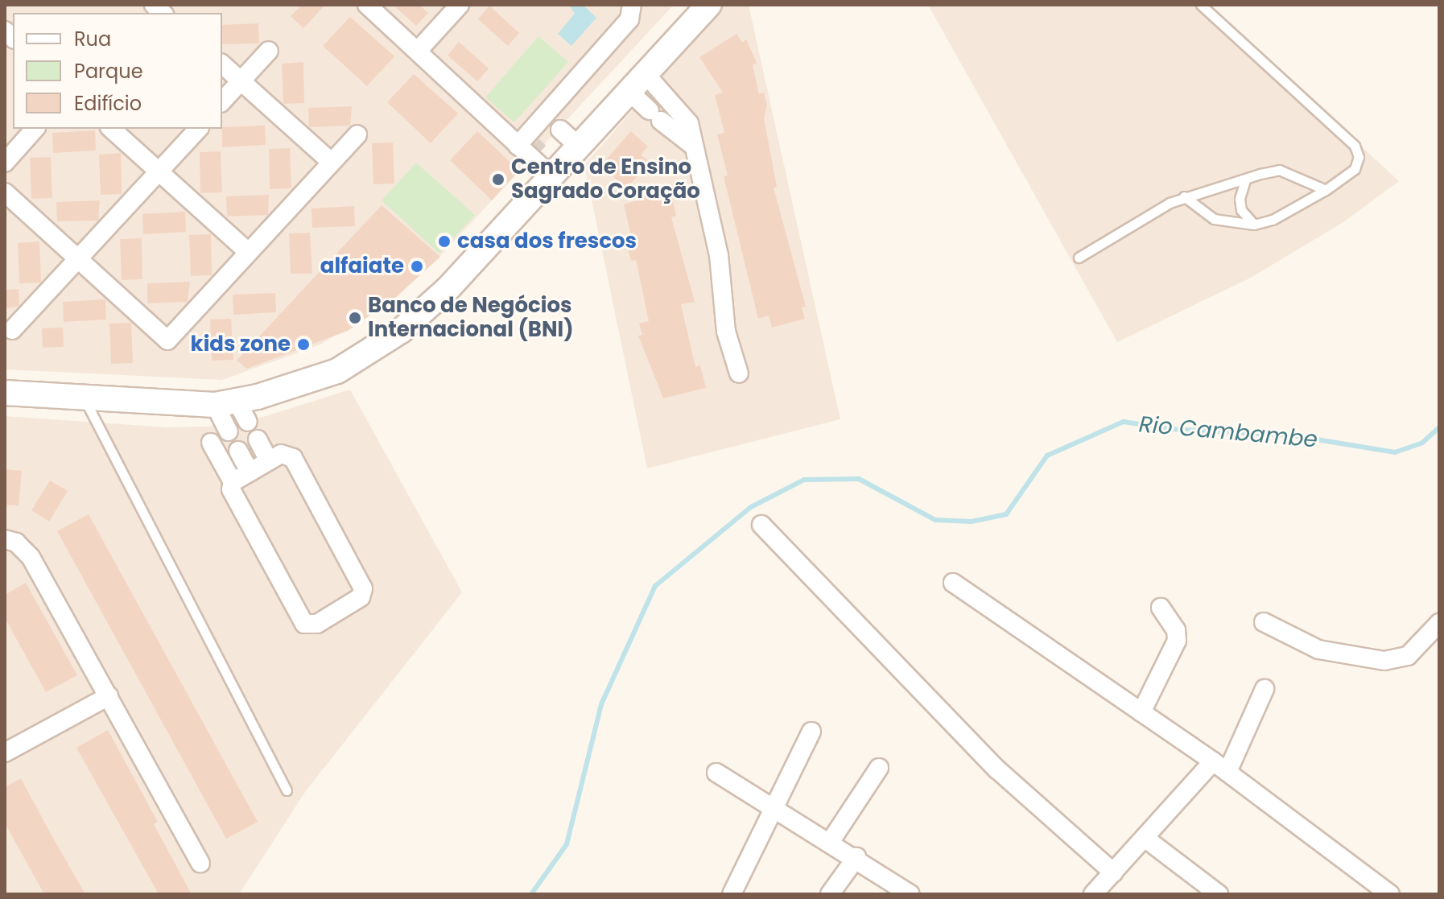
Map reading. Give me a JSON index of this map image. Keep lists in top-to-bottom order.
{
  "water": ["Rio Cambambe"],
  "places": [
    "Centro de Ensino Sagrado Coração",
    "casa dos frescos",
    "alfaiate",
    "Banco de Negócios Internacional (BNI)",
    "kids zone"
  ],
  "legend": ["Rua", "Parque", "Edifício"]
}
